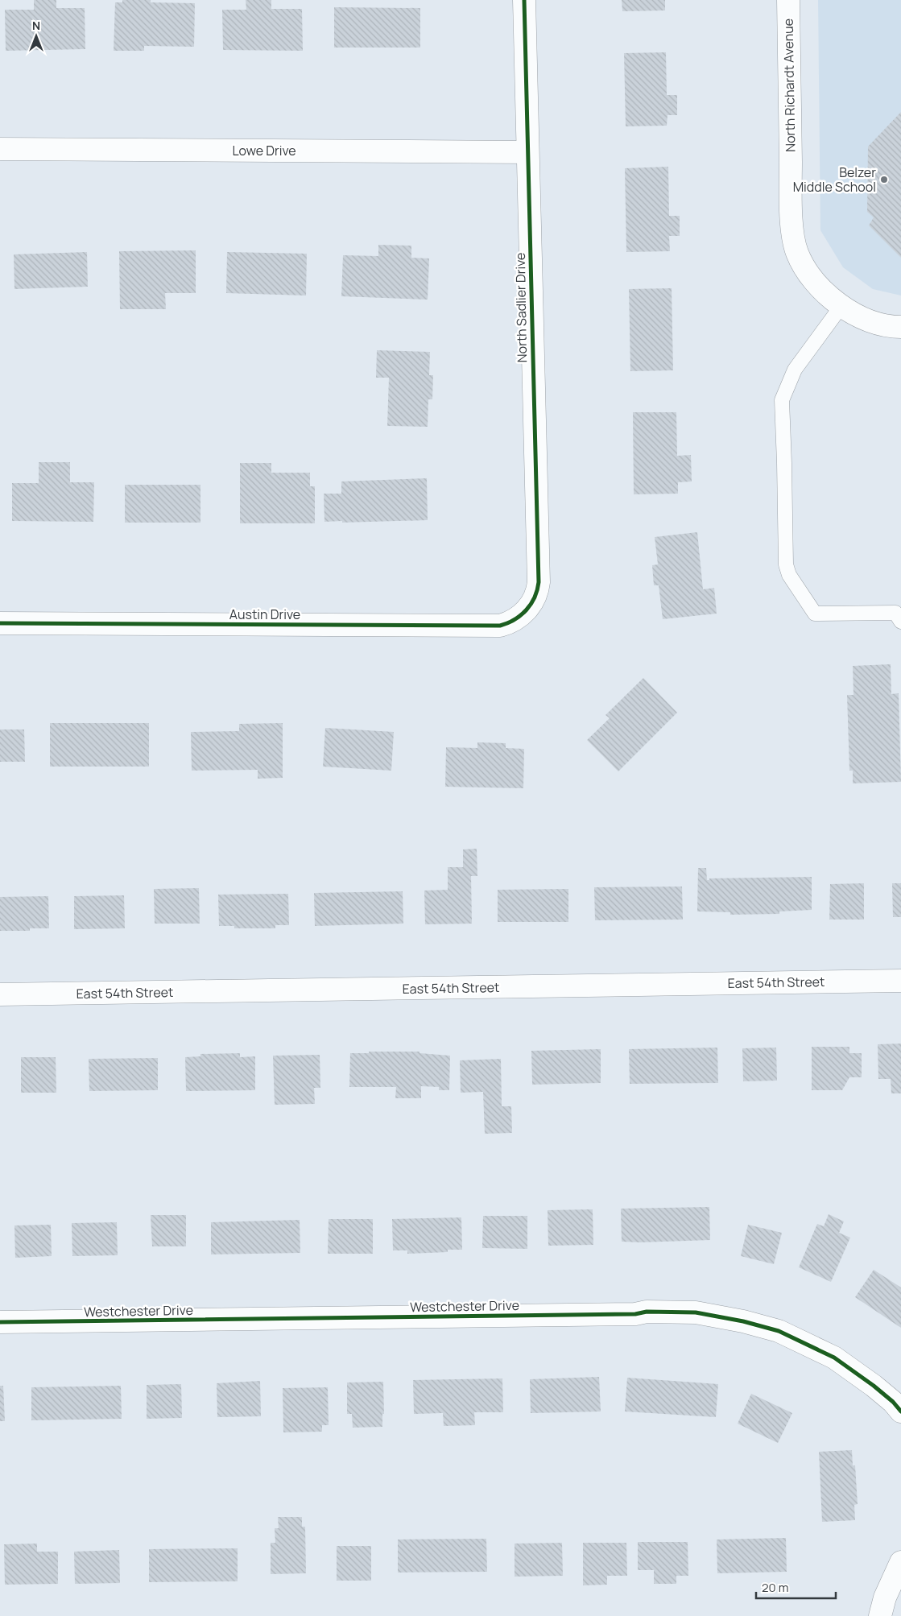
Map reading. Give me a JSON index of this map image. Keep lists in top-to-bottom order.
{
  "streets": {
    "street": [
      "North Richardt Avenue",
      "Lowe Drive",
      "North Sadlier Drive",
      "Austin Drive",
      "East 54th Street",
      "Westchester Drive"
    ]
  },
  "crossings": [
    ["Lowe Drive", "North Sadlier Drive"],
    ["North Sadlier Drive", "Austin Drive"]
  ],
  "places": ["Belzer Middle School"],
  "scale_bar": "20 m",
  "north": "top"
}
